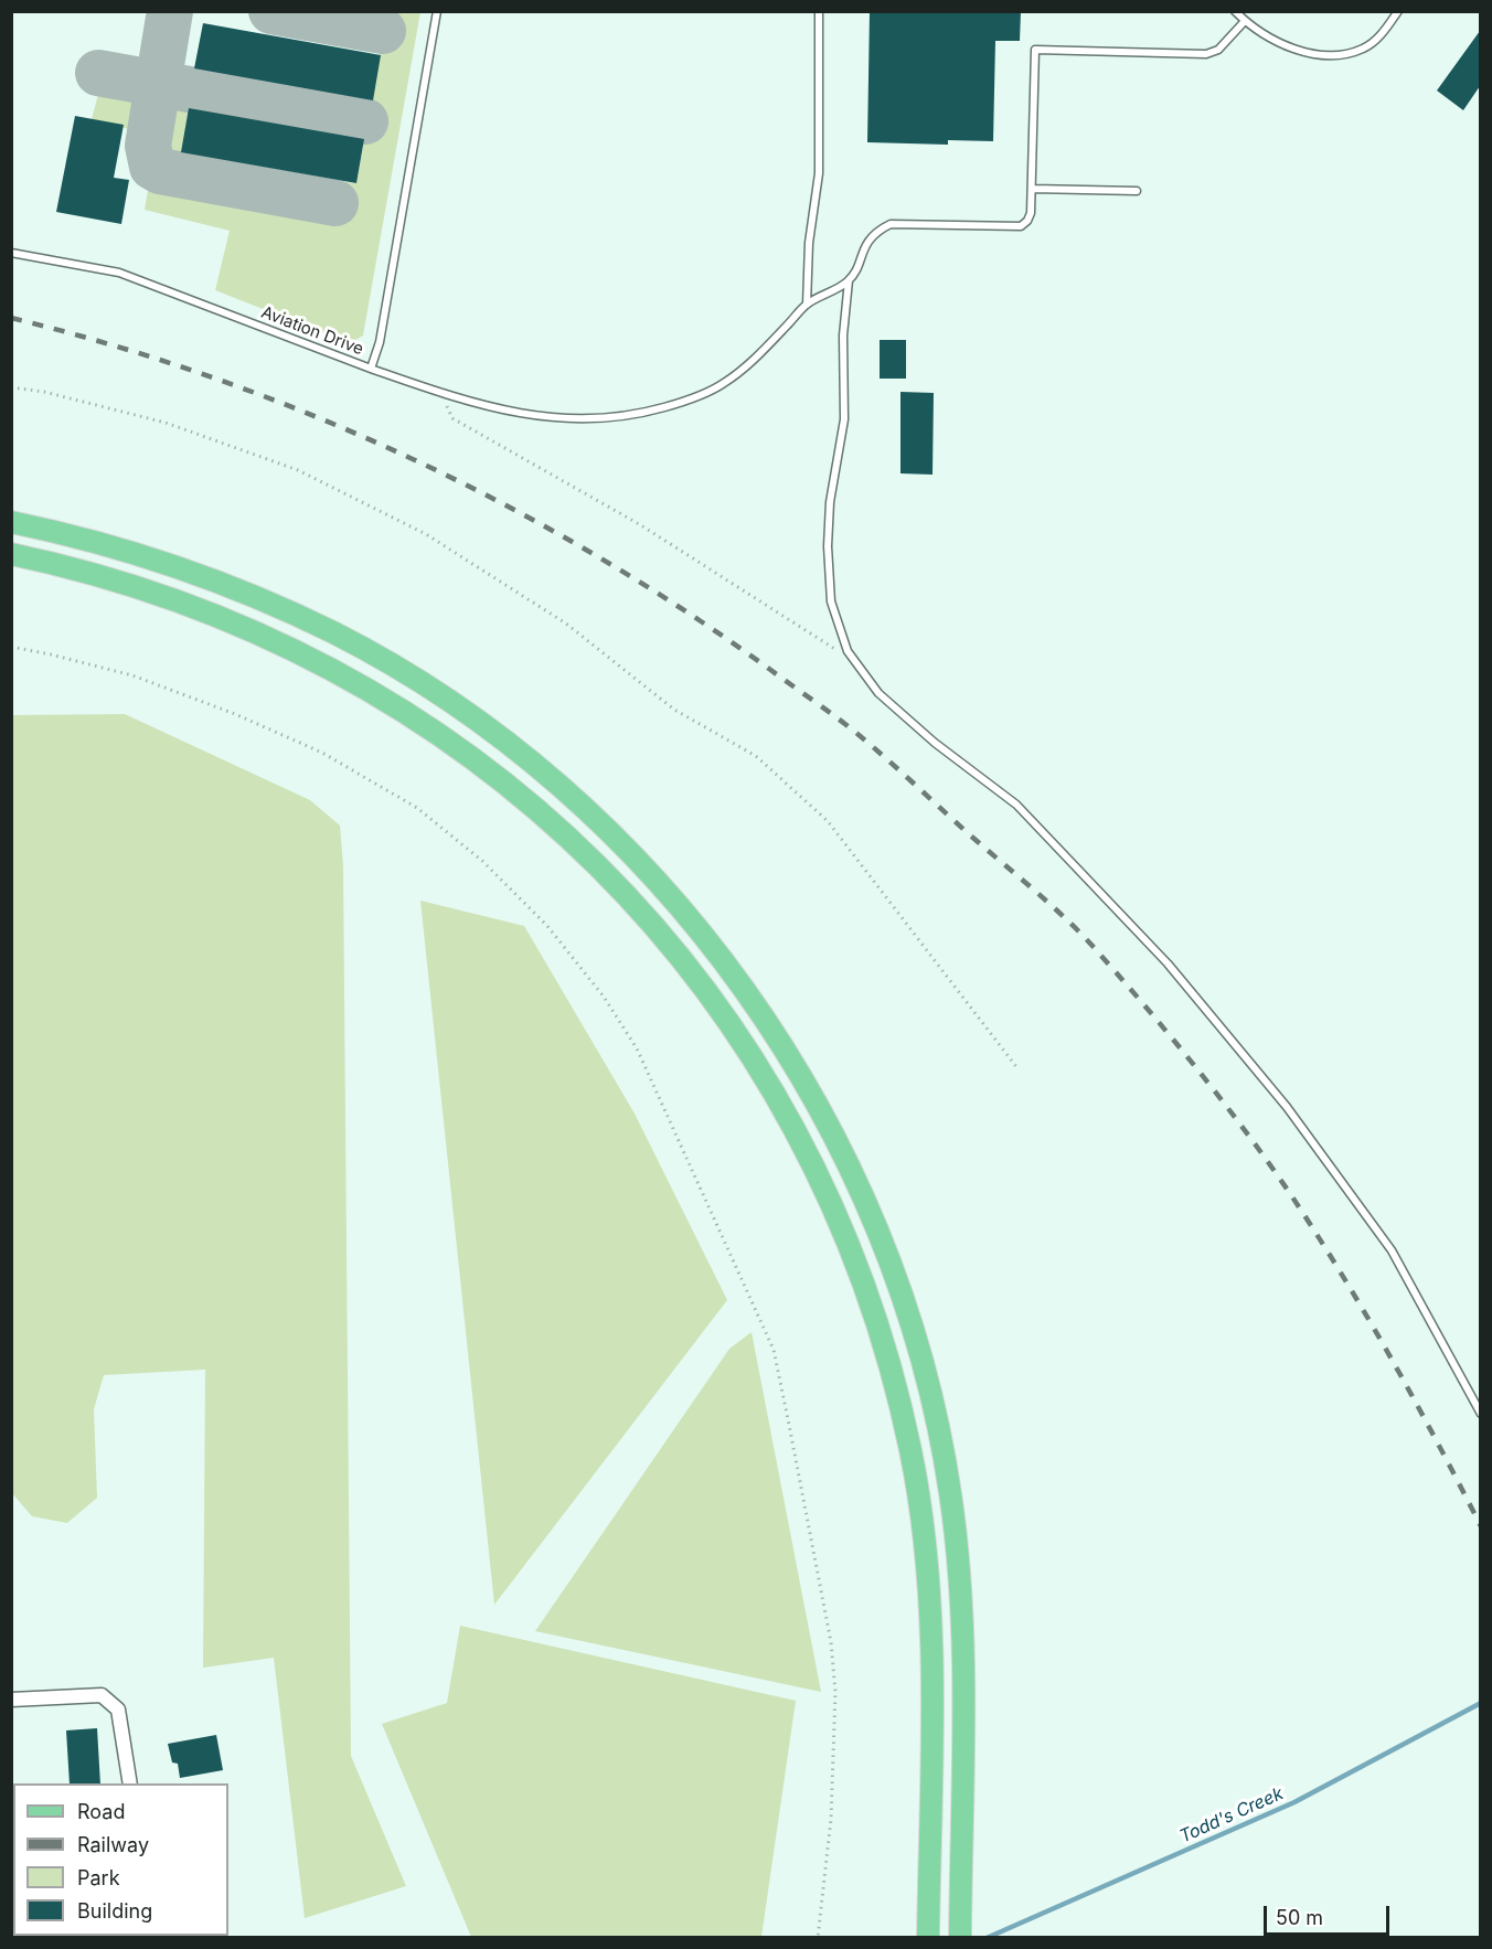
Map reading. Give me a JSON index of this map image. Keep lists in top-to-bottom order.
{
  "streets": {
    "lane": ["Aviation Drive"]
  },
  "water": ["Todd's Creek"],
  "legend": [
    "Road",
    "Railway",
    "Park",
    "Building"
  ],
  "scale_bar": "50 m"
}
